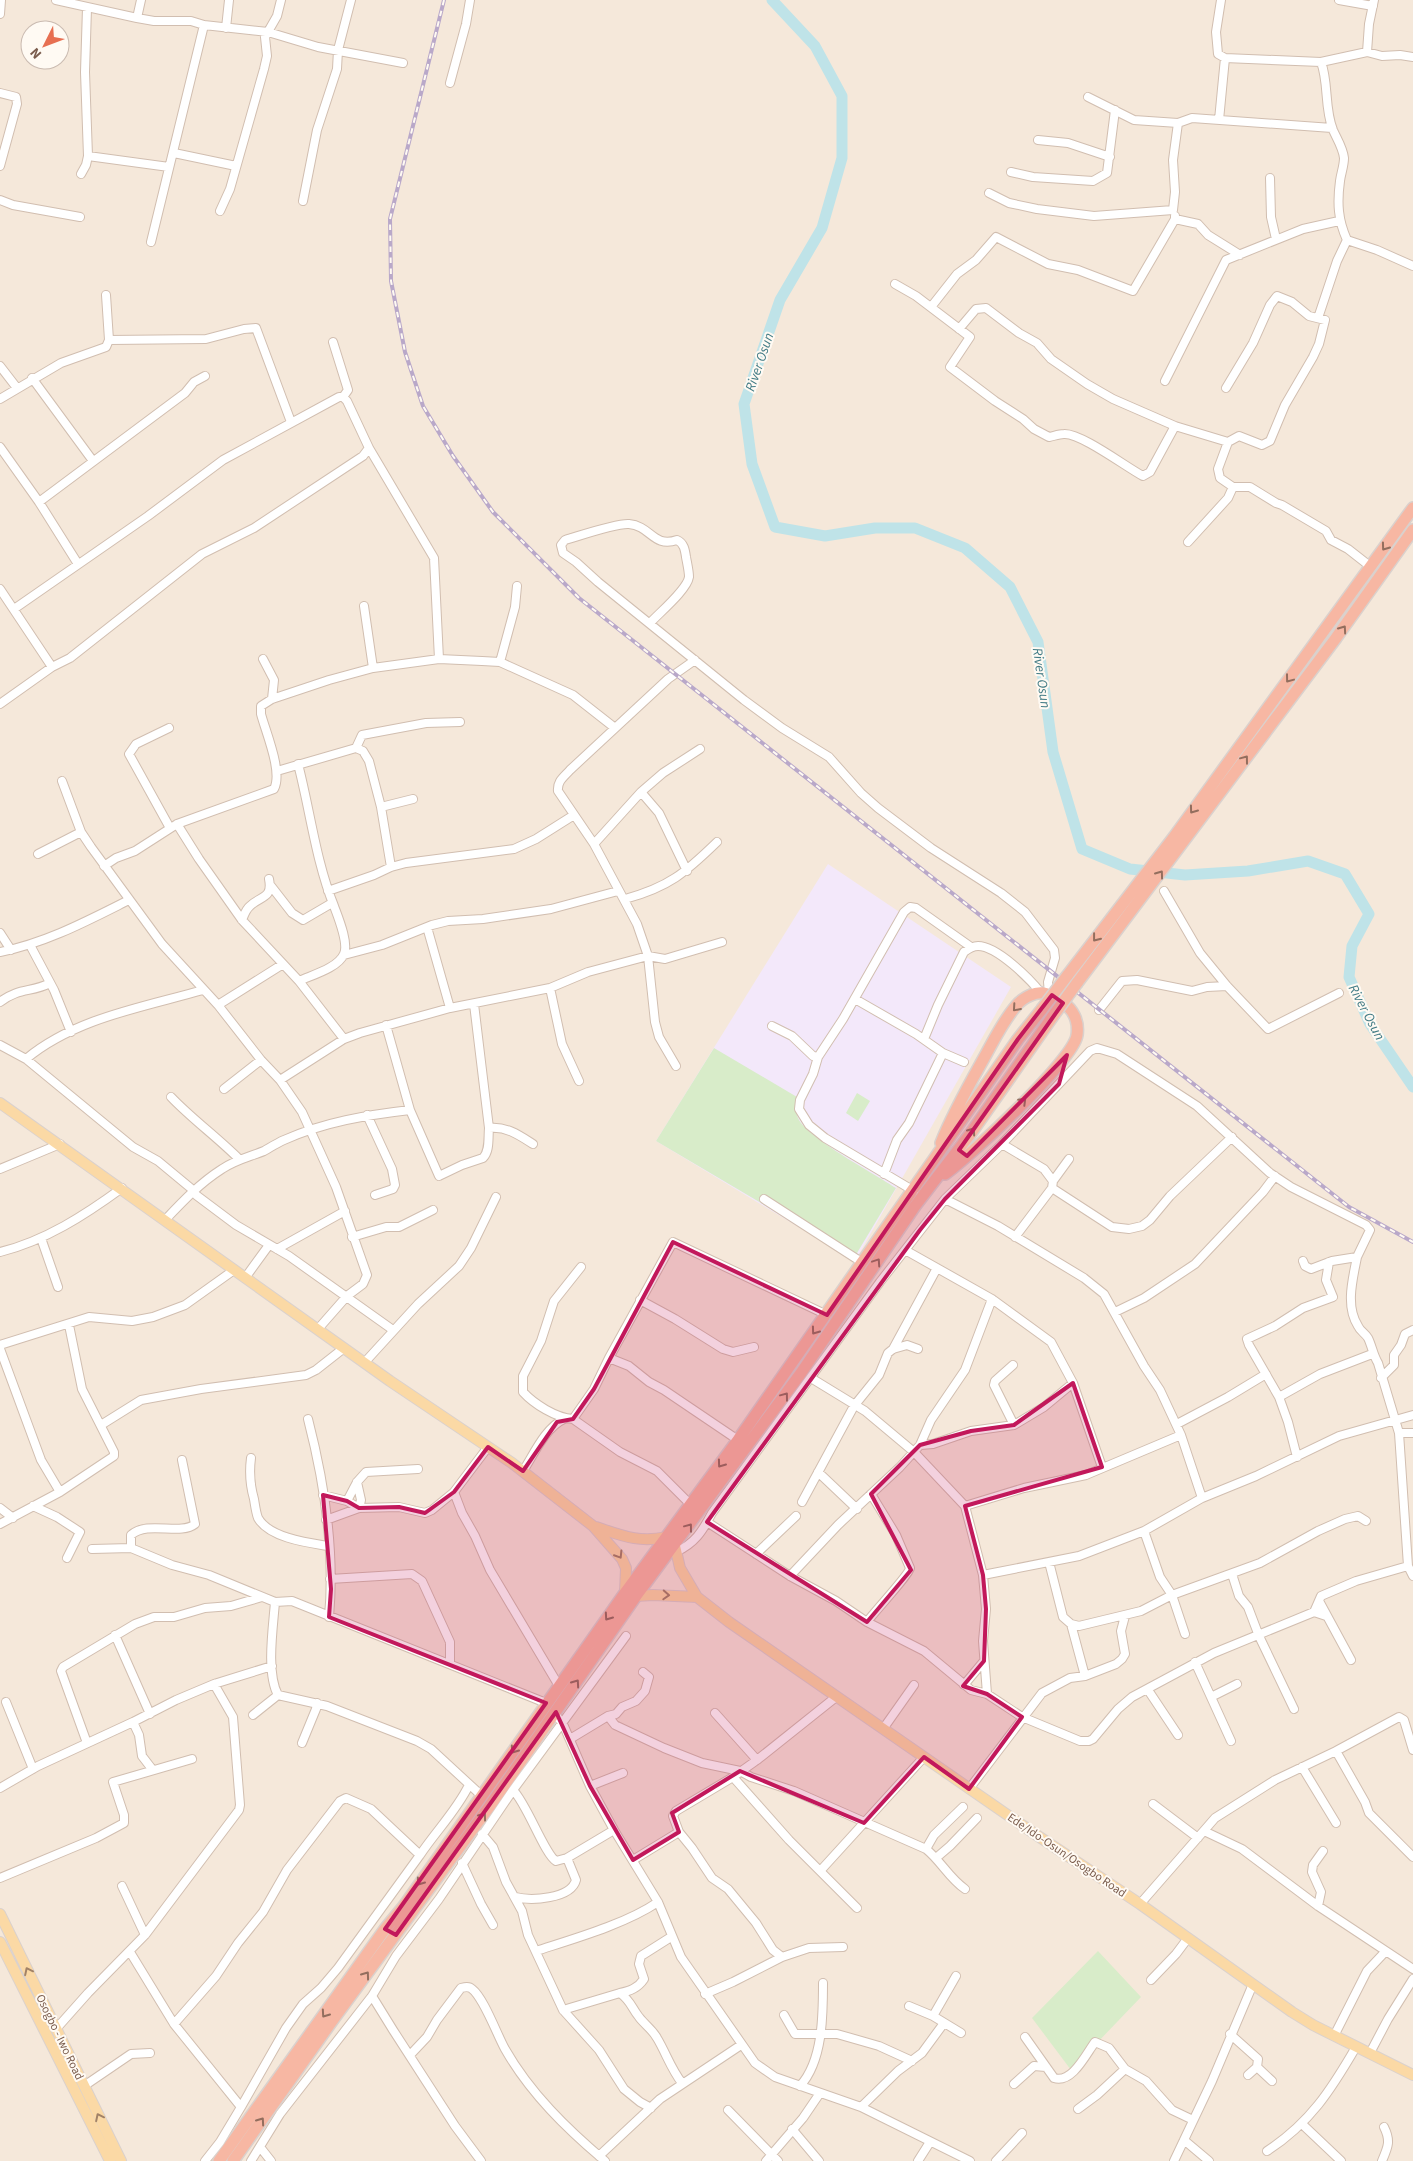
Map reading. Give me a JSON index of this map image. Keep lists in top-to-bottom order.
{
  "streets": {
    "main road": ["Ede/Ido-Osun/Osogbo Road", "Osogbo - Iwo Road"]
  },
  "water": ["River Osun"],
  "north": "bottom left"
}
